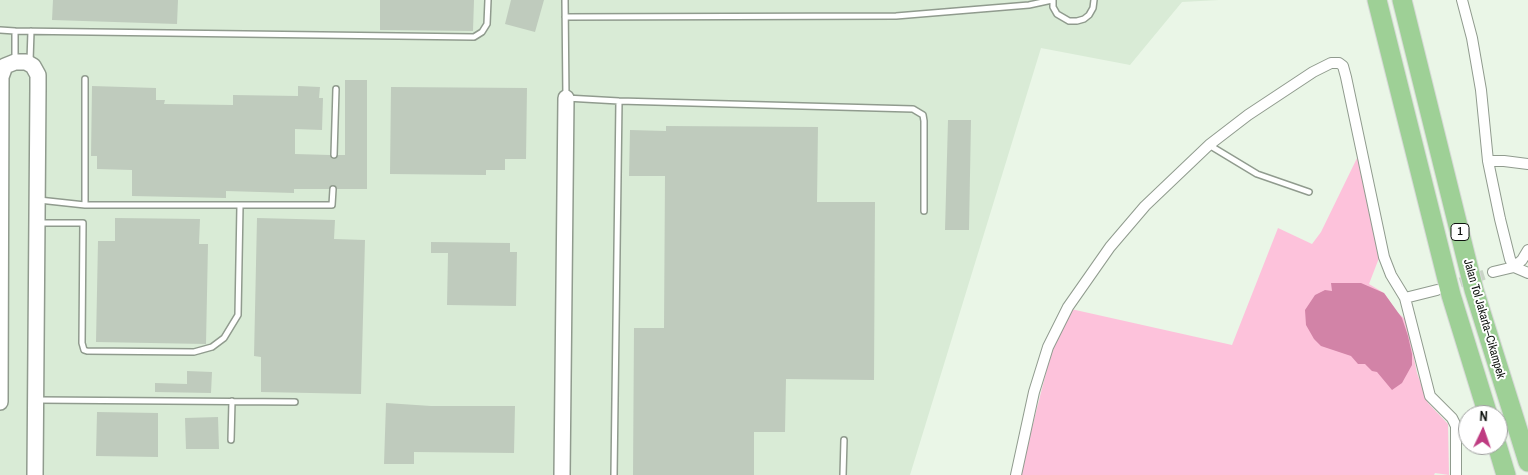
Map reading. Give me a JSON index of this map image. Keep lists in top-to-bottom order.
{
  "streets": {
    "highway": ["1", "Jalan Tol Jakarta–Cikampek"]
  },
  "north": "top"
}
